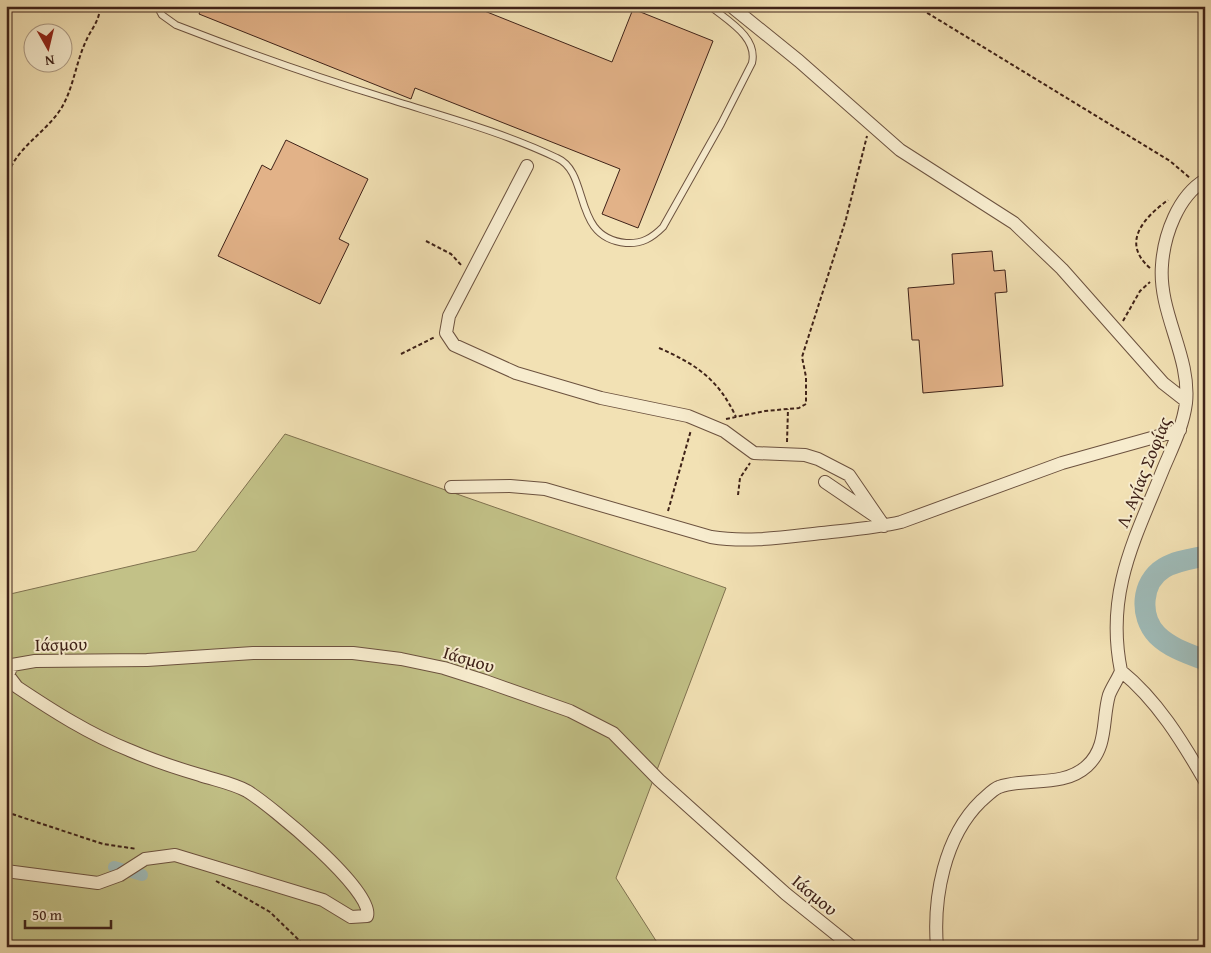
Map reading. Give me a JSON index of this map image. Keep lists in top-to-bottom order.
{
  "streets": {
    "street": ["Λ. Αγίας Σοφίας", "Ιάσμου"]
  },
  "scale_bar": "50 m",
  "north": "bottom"
}
